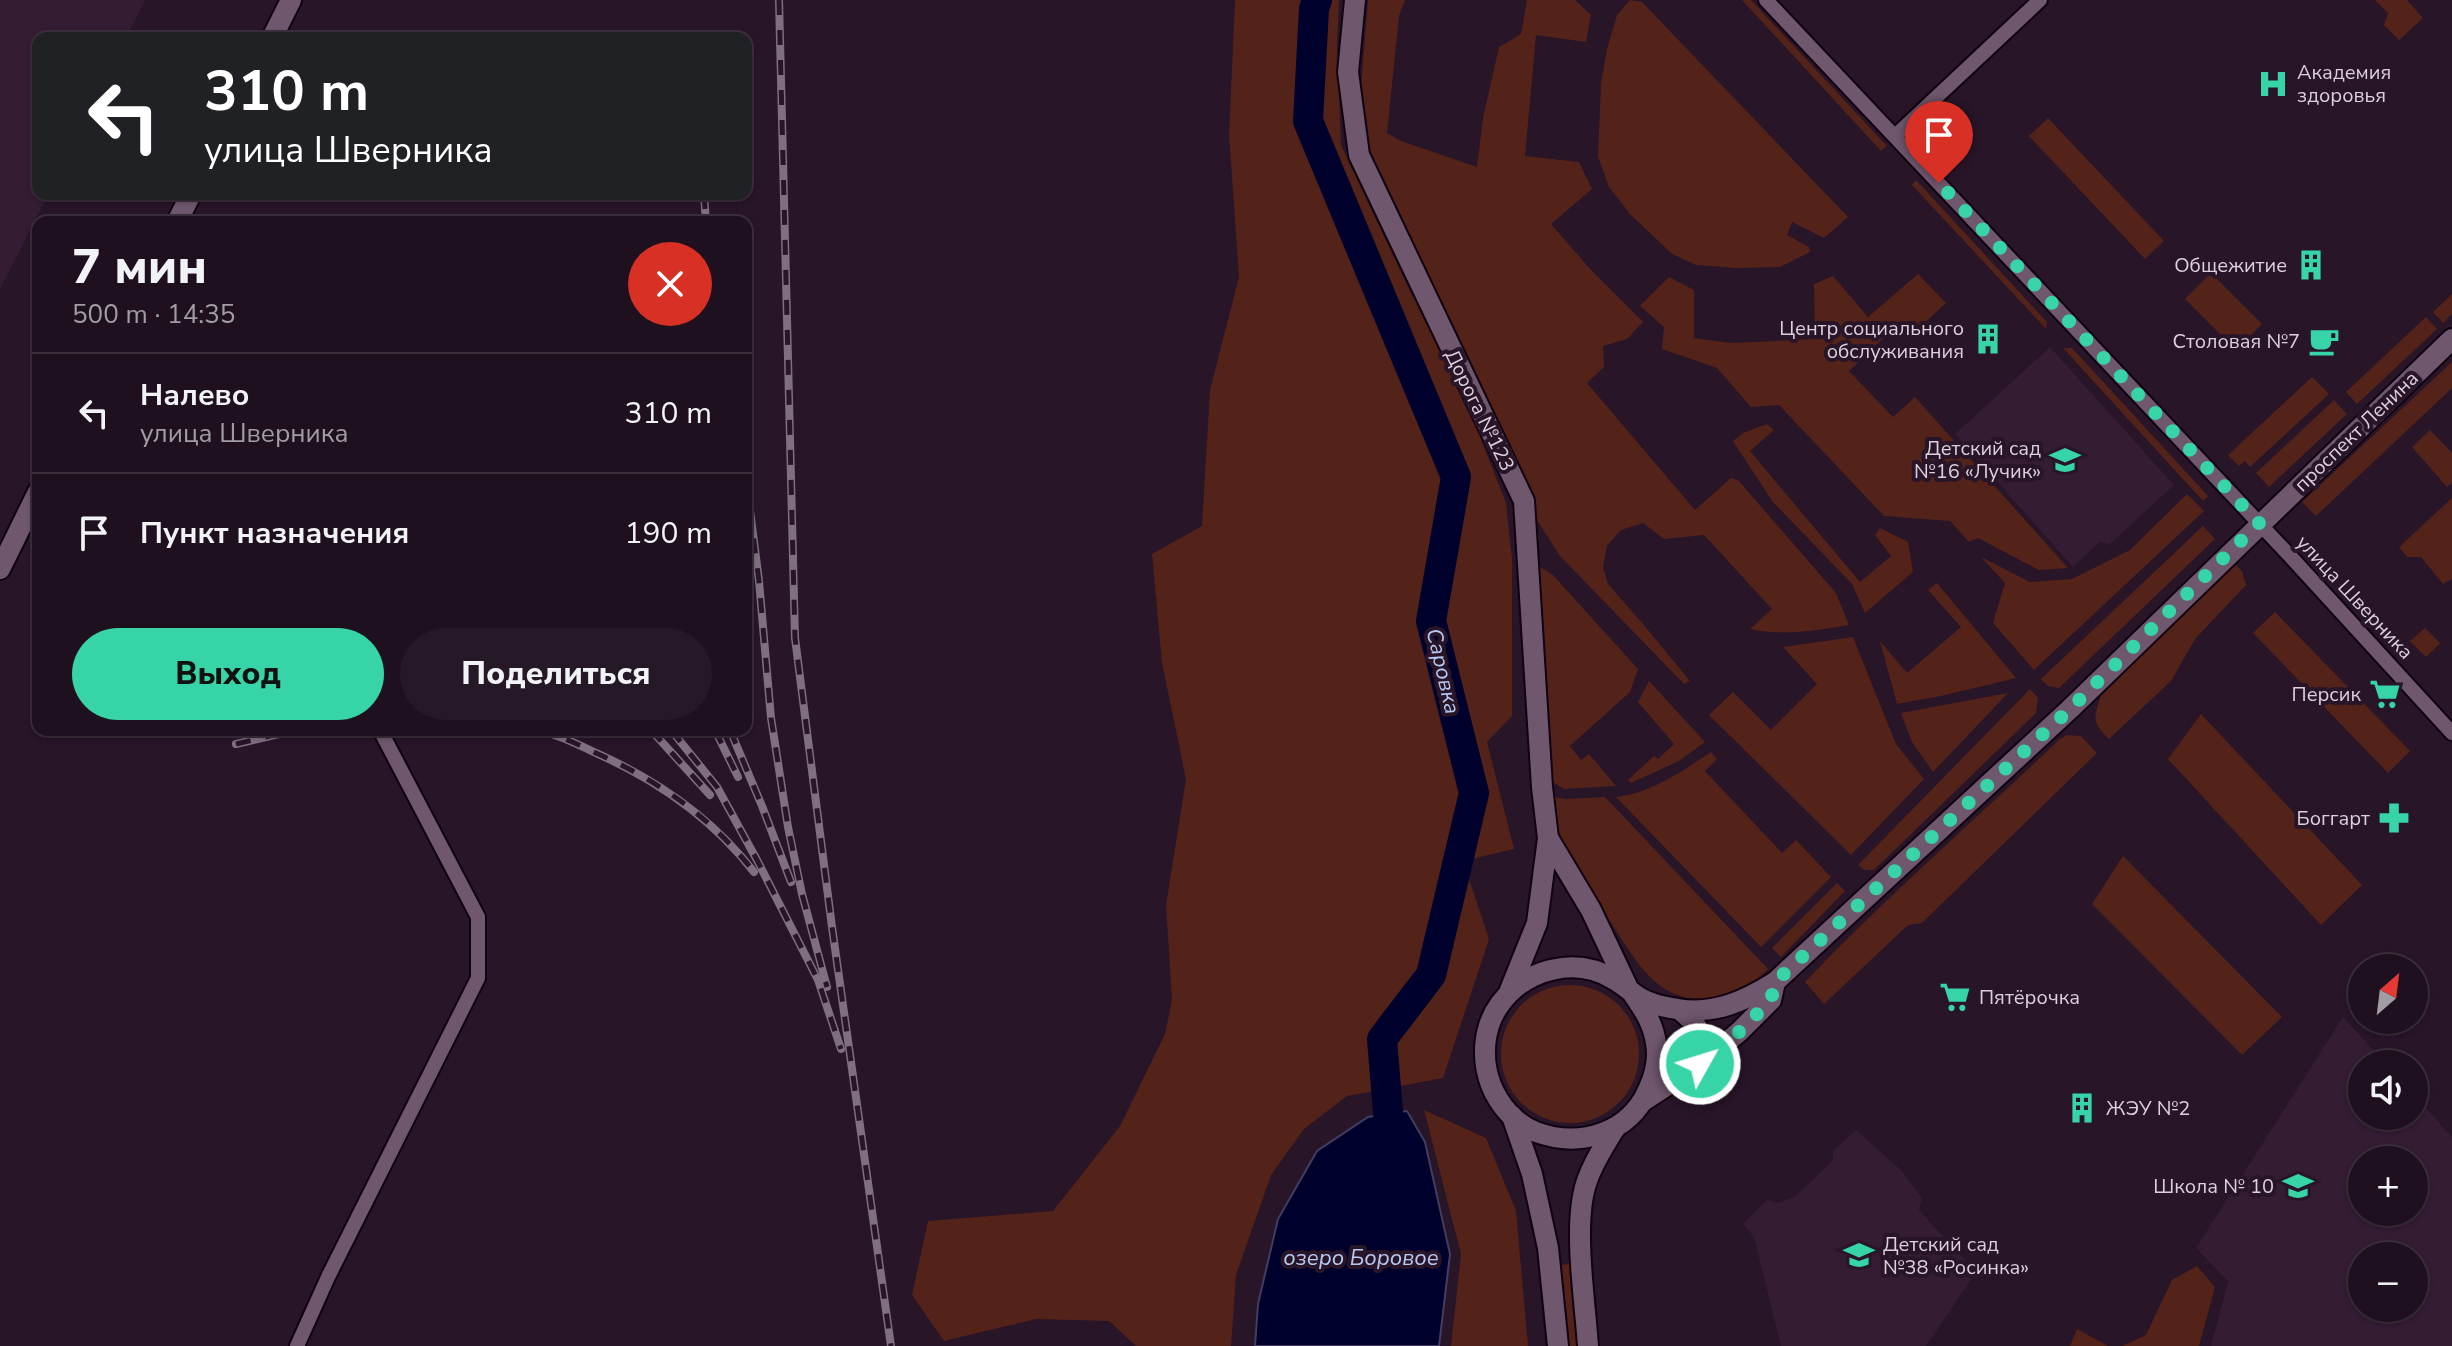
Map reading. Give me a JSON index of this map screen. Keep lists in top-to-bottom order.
{
  "streets": {
    "main road": ["Дорога №123", "проспект Ленина"],
    "street": ["улица Шверника"]
  },
  "crossings": [
    ["проспект Ленина", "улица Шверника"]
  ],
  "water": ["Саровка", "озеро Боровое"],
  "places": {
    "hospital": ["Академия здоровья"],
    "building": ["Общежитие", "Центр социального обслуживания", "ЖЭУ №2"],
    "cafe": ["Столовая №7"],
    "school or university": ["Детский сад №16 «Лучик»", "Школа № 10", "Детский сад №38 «Росинка»"],
    "supermarket": ["Персик", "Пятёрочка"],
    "pharmacy": ["Боггарт"]
  },
  "north": "top right",
  "page": {
    "turn": ["310 m", "улица Шверника"],
    "heading": ["7 мин", "500 m · 14:35"],
    "list": [
      {
        "name": "Налево",
        "note": "улица Шверника",
        "value": "310 m"
      },
      {
        "name": "Пункт назначения",
        "value": "190 m"
      }
    ],
    "buttons": ["Выход", "Поделиться"],
    "map_buttons": ["+", "−"]
  }
}
